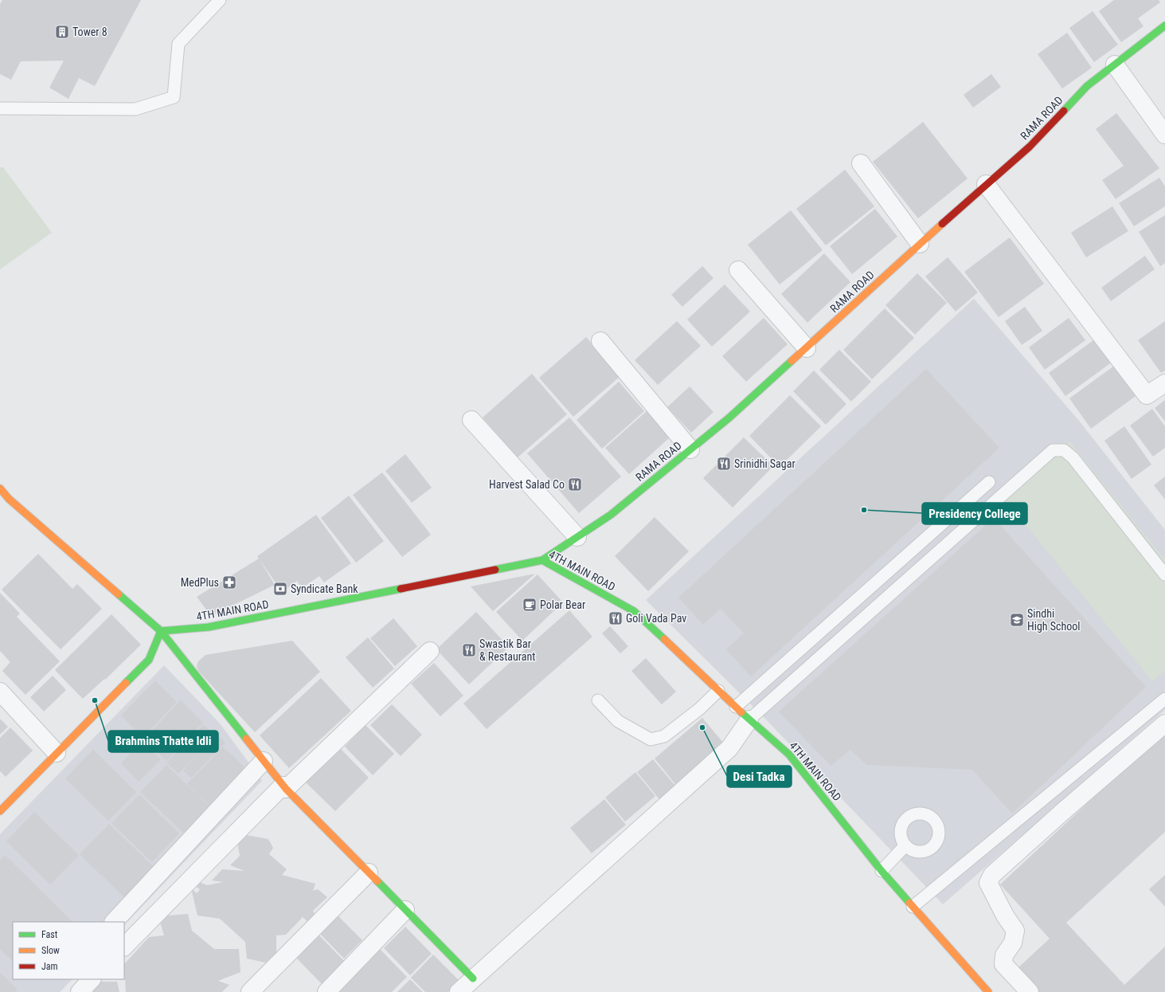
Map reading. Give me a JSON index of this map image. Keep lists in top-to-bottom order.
{
  "streets": {
    "street": ["RAMA ROAD", "4TH MAIN ROAD"]
  },
  "crossings": [
    ["RAMA ROAD", "4TH MAIN ROAD"]
  ],
  "places": {
    "building": ["Tower 8"],
    "restaurant": [
      "Srinidhi Sagar",
      "Harvest Salad Co",
      "Goli Vada Pav",
      "Swastik Bar & Restaurant"
    ],
    "other": ["Presidency College", "Brahmins Thatte Idli", "Desi Tadka"],
    "pharmacy": ["MedPlus"],
    "bank": ["Syndicate Bank"],
    "cafe": ["Polar Bear"],
    "school or university": ["Sindhi High School"]
  },
  "legend": ["Fast", "Slow", "Jam"]
}
